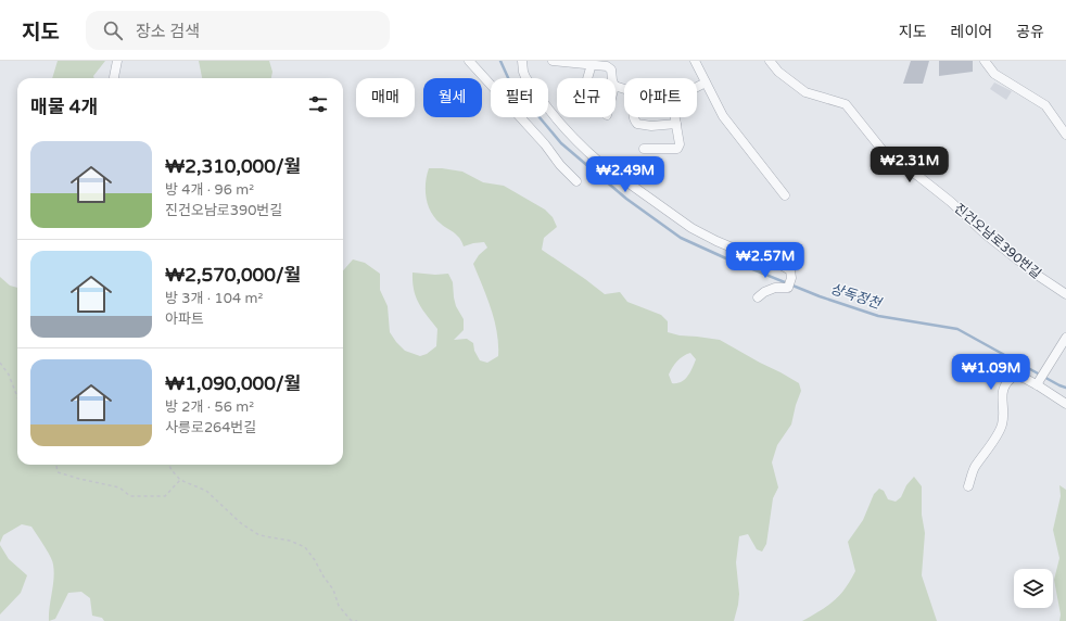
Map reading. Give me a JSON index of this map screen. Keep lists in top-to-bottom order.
{
  "streets": {
    "street": ["진건오남로390번길"]
  },
  "water": ["상독정천"],
  "page": {
    "header": "지도",
    "search": "장소 검색",
    "nav": ["지도", "레이어", "공유"],
    "chip": [
      "매매",
      "월세",
      "필터",
      "신규",
      "아파트"
    ],
    "heading": "매물 4개",
    "list": [
      {
        "name": "₩2,310,000/월",
        "note": "방 4개 · 96 m² · 진건오남로390번길"
      },
      {
        "name": "₩2,570,000/월",
        "note": "방 3개 · 104 m² · 아파트"
      },
      {
        "name": "₩1,090,000/월",
        "note": "방 2개 · 56 m² · 사릉로264번길"
      }
    ],
    "price": [
      "₩2.31M",
      "₩2.49M",
      "₩2.57M",
      "₩1.09M"
    ]
  }
}
